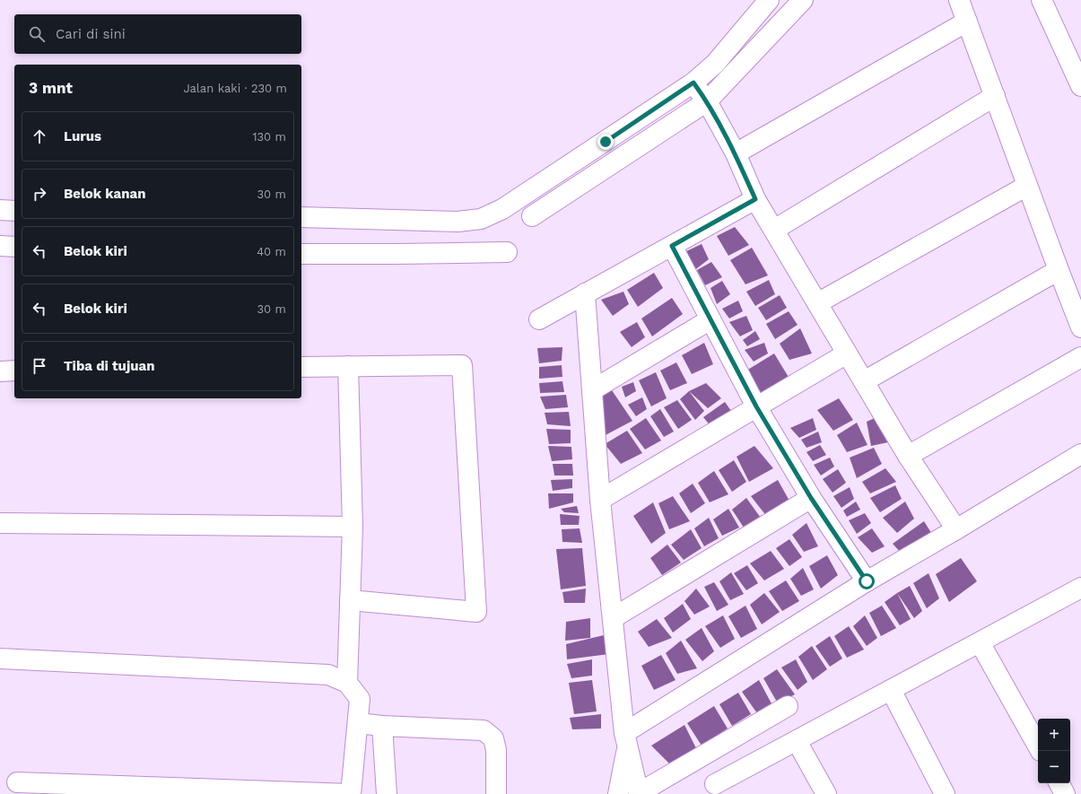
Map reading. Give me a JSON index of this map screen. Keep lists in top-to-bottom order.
{
  "page": {
    "search": "Cari di sini",
    "heading": ["3 mnt", "Jalan kaki · 230 m"],
    "list": [
      ["Lurus", "130 m"],
      ["Belok kanan", "30 m"],
      ["Belok kiri", "40 m"],
      ["Belok kiri", "30 m"],
      "Tiba di tujuan"
    ],
    "map_buttons": ["+", "−"]
  }
}
